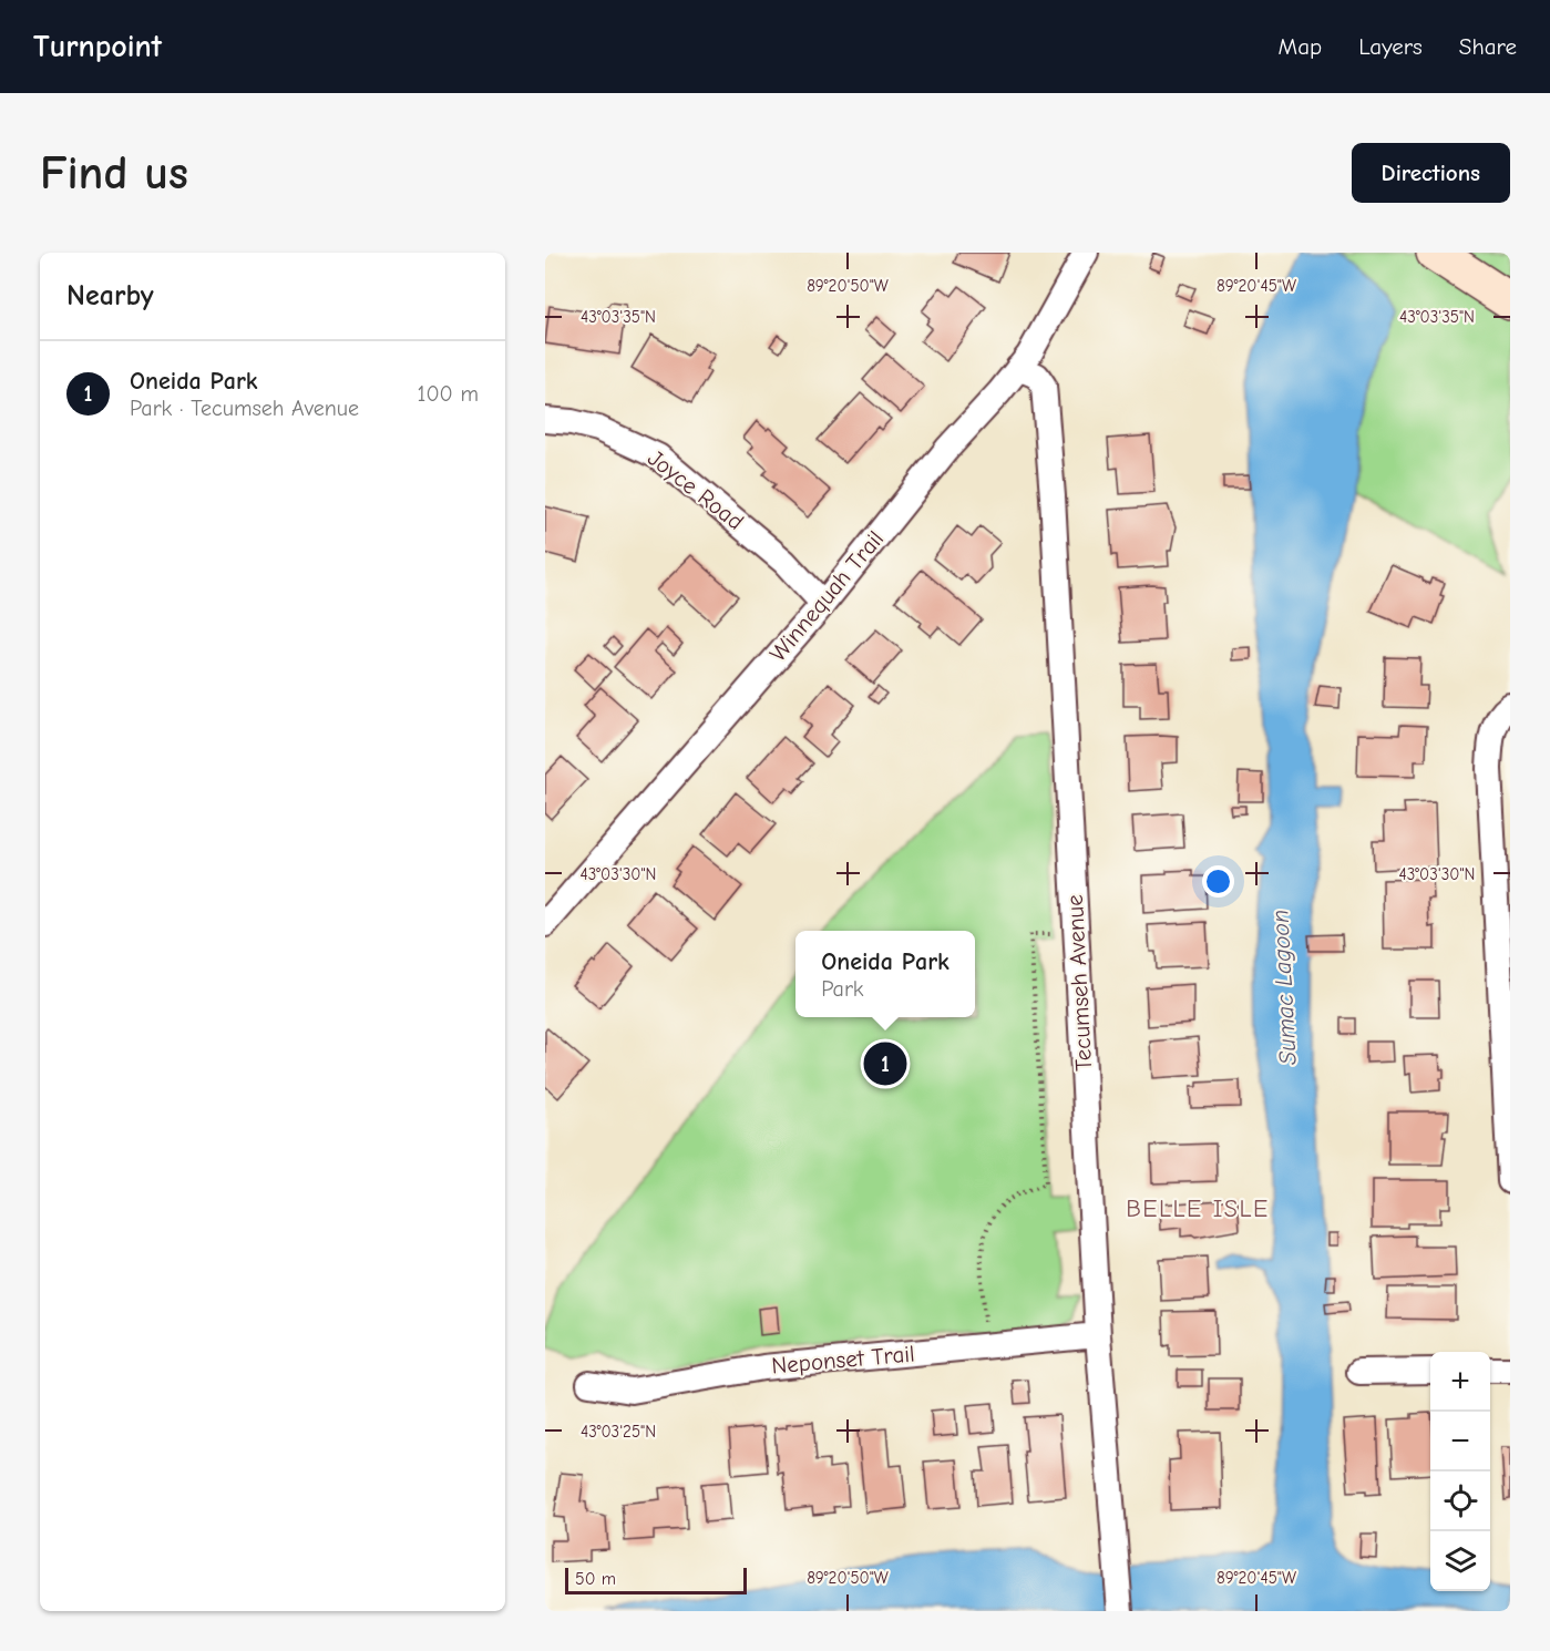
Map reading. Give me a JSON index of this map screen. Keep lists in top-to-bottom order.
{
  "streets": {
    "street": [
      "Joyce Road",
      "Winnequah Trail",
      "Tecumseh Avenue",
      "Neponset Trail"
    ]
  },
  "crossings": [
    ["Joyce Road", "Winnequah Trail"],
    ["Winnequah Trail", "Tecumseh Avenue"],
    ["Tecumseh Avenue", "Neponset Trail"]
  ],
  "districts": ["BELLE ISLE"],
  "water": ["Sumac Lagoon"],
  "scale_bar": "50 m",
  "page": {
    "header": "Turnpoint",
    "nav": ["Map", "Layers", "Share"],
    "buttons": "Directions",
    "title": "Find us",
    "heading": "Nearby",
    "list": [
      {
        "mark": "1",
        "name": "Oneida Park",
        "note": "Park · Tecumseh Avenue",
        "value": "100 m"
      }
    ],
    "popup": ["Oneida Park", "Park"],
    "pins": "1",
    "map_buttons": ["+", "−"],
    "scale": "50 m"
  },
  "coordinates": [
    "89°20'50\"W",
    "89°20'45\"W",
    "43°03'35\"N",
    "43°03'30\"N",
    "43°03'25\"N"
  ]
}
